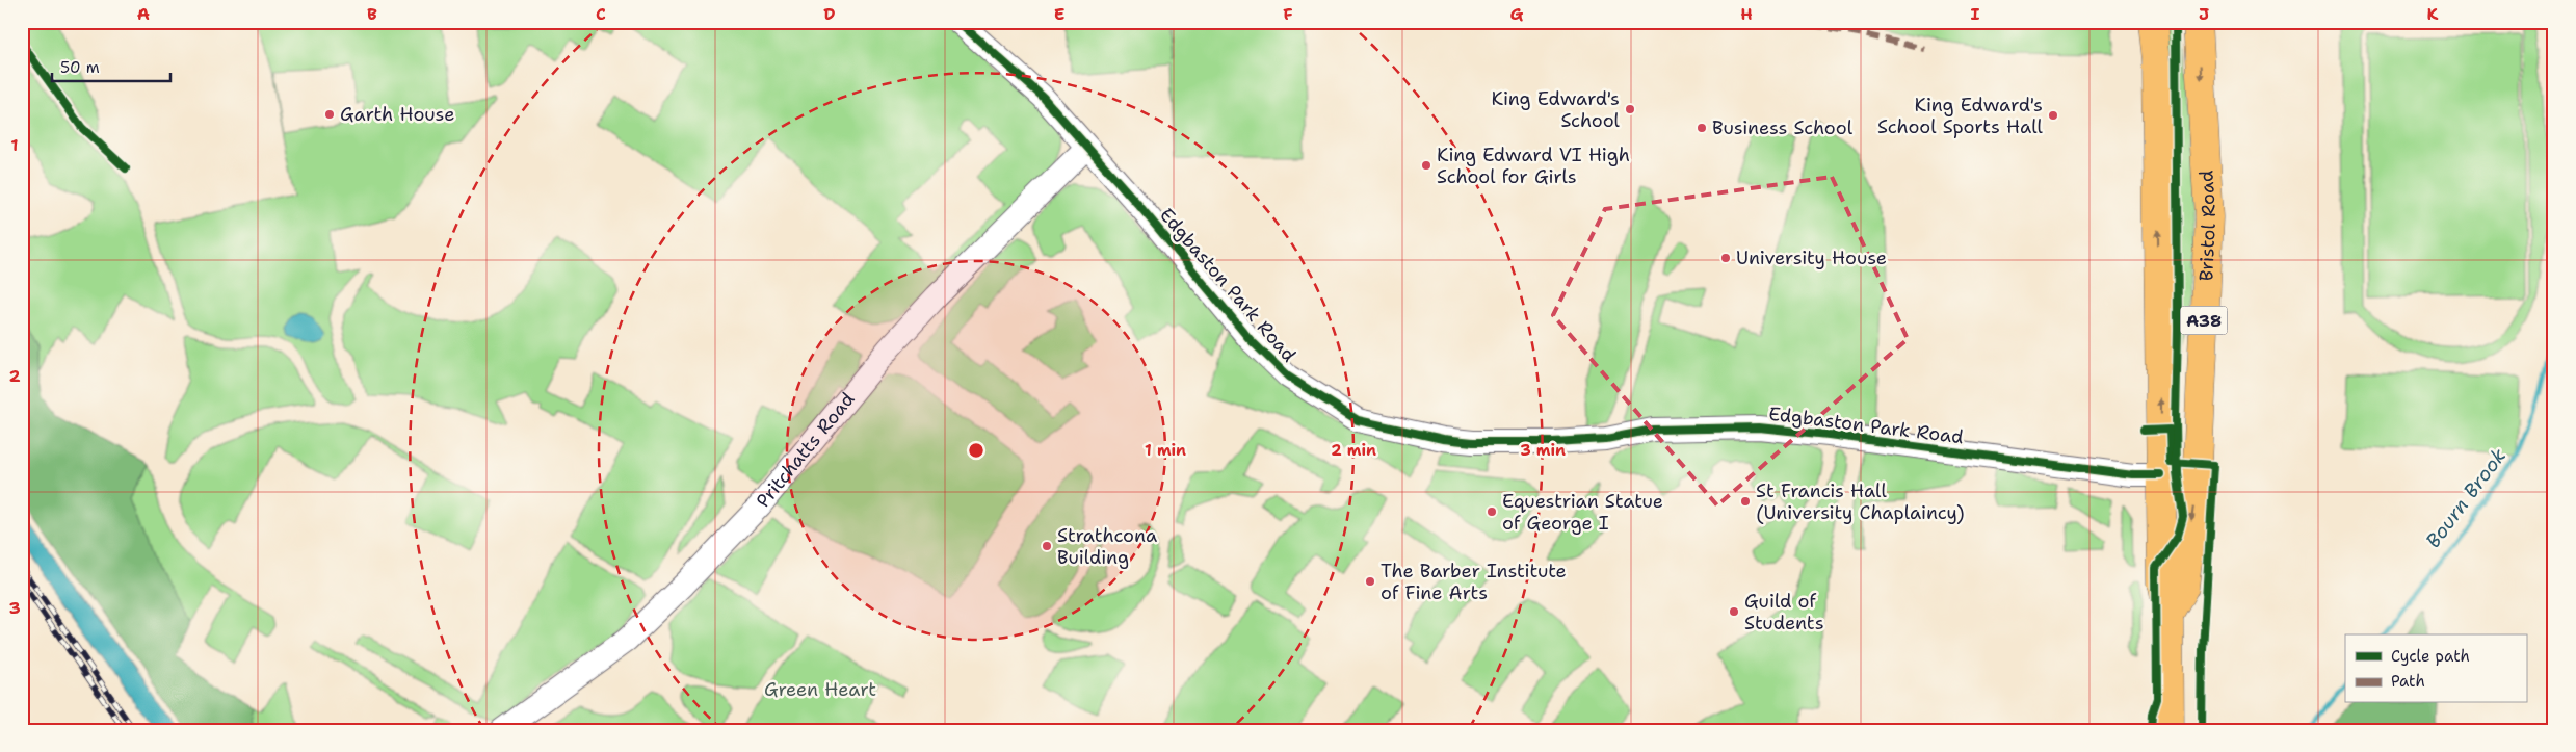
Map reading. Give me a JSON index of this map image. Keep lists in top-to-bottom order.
{
  "streets": {
    "highway": ["Bristol Road", "A38"],
    "street": ["Edgbaston Park Road", "Pritchatts Road"]
  },
  "crossings": [
    ["Bristol Road", "Edgbaston Park Road"],
    ["Bristol Road", "A38"],
    ["Edgbaston Park Road", "A38"],
    ["Edgbaston Park Road", "Pritchatts Road"]
  ],
  "water": ["Bourn Brook"],
  "parks": ["Green Heart"],
  "places": [
    "King Edward's School",
    "Garth House",
    "King Edward's School Sports Hall",
    "Business School",
    "King Edward VI High School for Girls",
    "University House",
    "St Francis Hall (University Chaplaincy)",
    "Equestrian Statue of George I",
    "Strathcona Building",
    "The Barber Institute of Fine Arts",
    "Guild of Students"
  ],
  "legend": ["Cycle path", "Path"],
  "scale_bar": "50 m",
  "grid": {
    "columns": [
      "A",
      "B",
      "C",
      "D",
      "E",
      "F",
      "G",
      "H",
      "I",
      "J",
      "K"
    ],
    "rows": ["1", "2", "3"]
  },
  "rings": ["1 min", "2 min", "3 min"]
}
